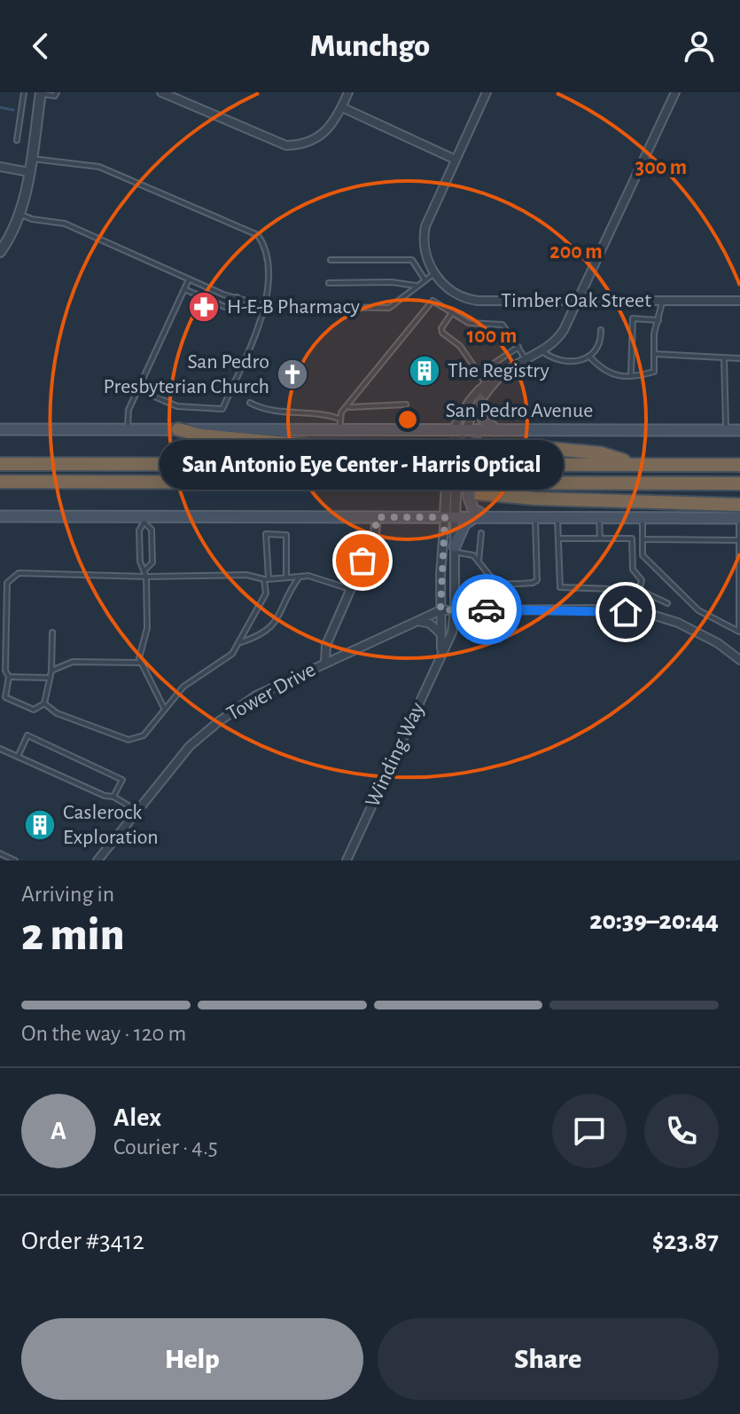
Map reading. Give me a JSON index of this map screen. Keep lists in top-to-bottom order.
{
  "streets": {
    "main road": ["San Pedro Avenue"],
    "street": ["Timber Oak Street", "Tower Drive", "Winding Way"]
  },
  "crossings": [
    ["Tower Drive", "Winding Way"]
  ],
  "places": {
    "pharmacy": ["H-E-B Pharmacy"],
    "building": ["The Registry", "Caslerock Exploration"],
    "church": ["San Pedro Presbyterian Church"],
    "other": ["San Antonio Eye Center - Harris Optical"]
  },
  "page": {
    "header": "Munchgo",
    "bubble": "San Antonio Eye Center - Harris Optical",
    "heading": ["2 min", "Arriving in", "20:39–20:44"],
    "panel": [
      "Alex",
      "Courier · 4.5",
      "Order #3412",
      "$23.87"
    ],
    "bar": "On the way · 120 m",
    "round": "A",
    "buttons": ["Help", "Share"]
  },
  "rings": ["300 m", "200 m", "100 m"]
}
